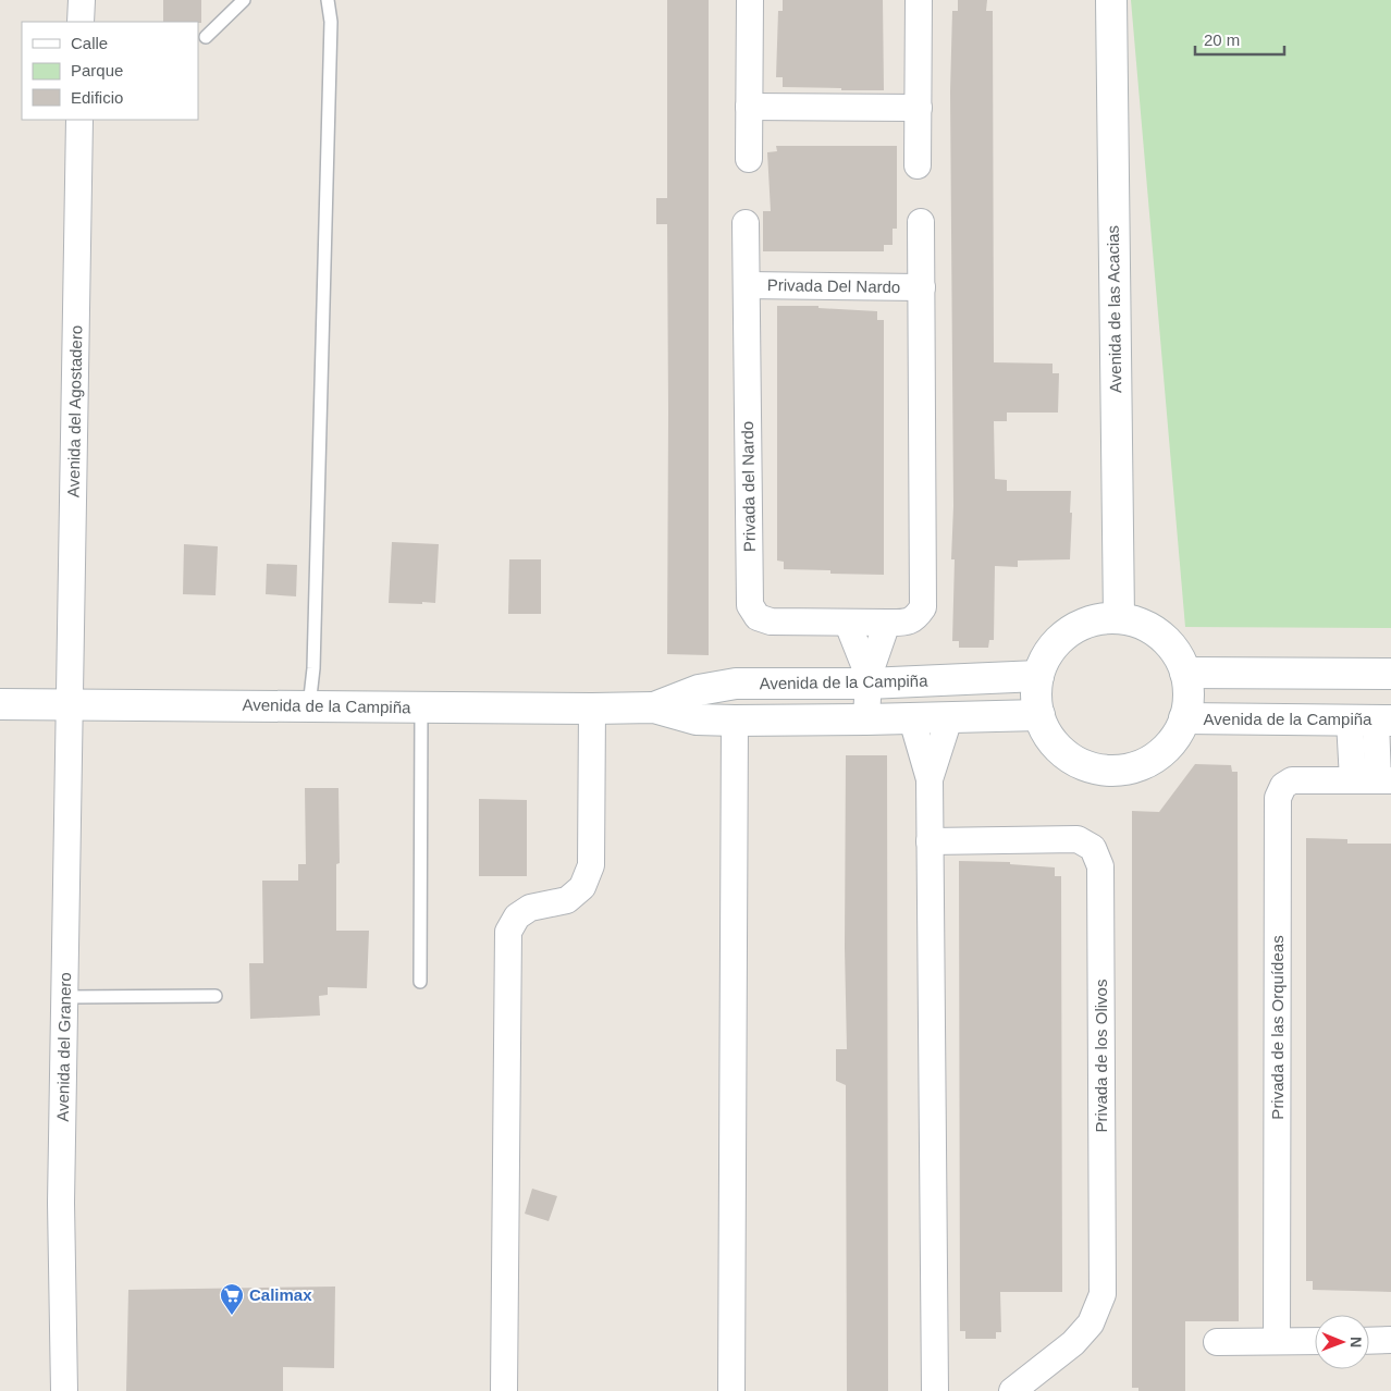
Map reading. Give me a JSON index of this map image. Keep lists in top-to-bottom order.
{
  "streets": {
    "street": [
      "Privada Del Nardo",
      "Avenida de las Acacias",
      "Avenida del Agostadero",
      "Privada del Nardo",
      "Avenida de la Campiña",
      "Privada de las Orquídeas",
      "Avenida del Granero",
      "Privada de los Olivos"
    ]
  },
  "crossings": [
    ["Privada Del Nardo", "Privada del Nardo"],
    ["Avenida de las Acacias", "Avenida de la Campiña"],
    ["Avenida del Agostadero", "Avenida de la Campiña"],
    ["Avenida del Agostadero", "Avenida del Granero"],
    ["Avenida de la Campiña", "Privada de las Orquídeas"],
    ["Avenida de la Campiña", "Avenida del Granero"]
  ],
  "places": {
    "supermarket": ["Calimax"]
  },
  "legend": ["Calle", "Parque", "Edificio"],
  "scale_bar": "20 m",
  "north": "right"
}
